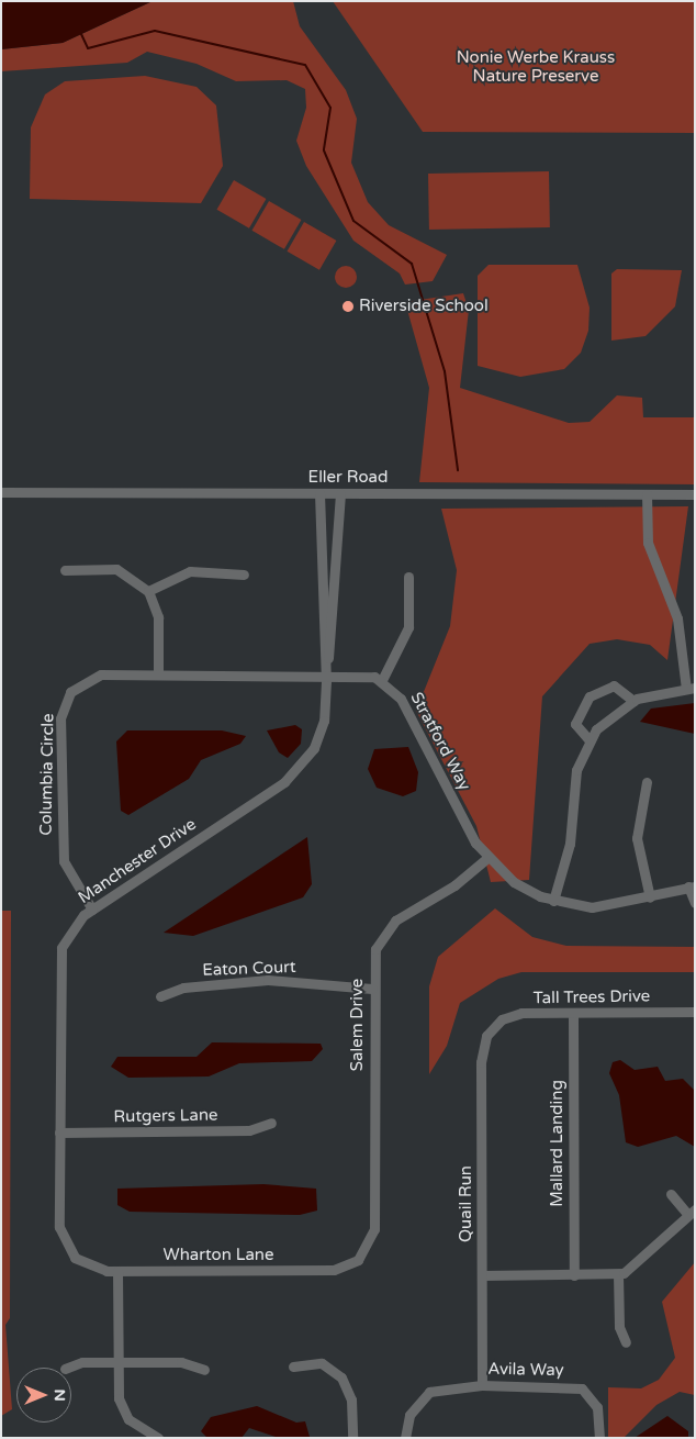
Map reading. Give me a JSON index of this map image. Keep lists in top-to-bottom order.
{
  "streets": {
    "street": [
      "Eller Road",
      "Stratford Way",
      "Columbia Circle",
      "Manchester Drive",
      "Eaton Court",
      "Tall Trees Drive",
      "Salem Drive",
      "Rutgers Lane",
      "Mallard Landing",
      "Quail Run",
      "Wharton Lane",
      "Avila Way"
    ]
  },
  "crossings": [
    ["Eller Road", "Manchester Drive"],
    ["Stratford Way", "Salem Drive"],
    ["Columbia Circle", "Manchester Drive"],
    ["Manchester Drive", "Rutgers Lane"],
    ["Manchester Drive", "Wharton Lane"],
    ["Eaton Court", "Salem Drive"],
    ["Tall Trees Drive", "Mallard Landing"],
    ["Tall Trees Drive", "Quail Run"],
    ["Salem Drive", "Wharton Lane"],
    ["Quail Run", "Avila Way"]
  ],
  "parks": ["Nonie Werbe Krauss Nature Preserve"],
  "places": ["Riverside School"],
  "north": "right"
}
